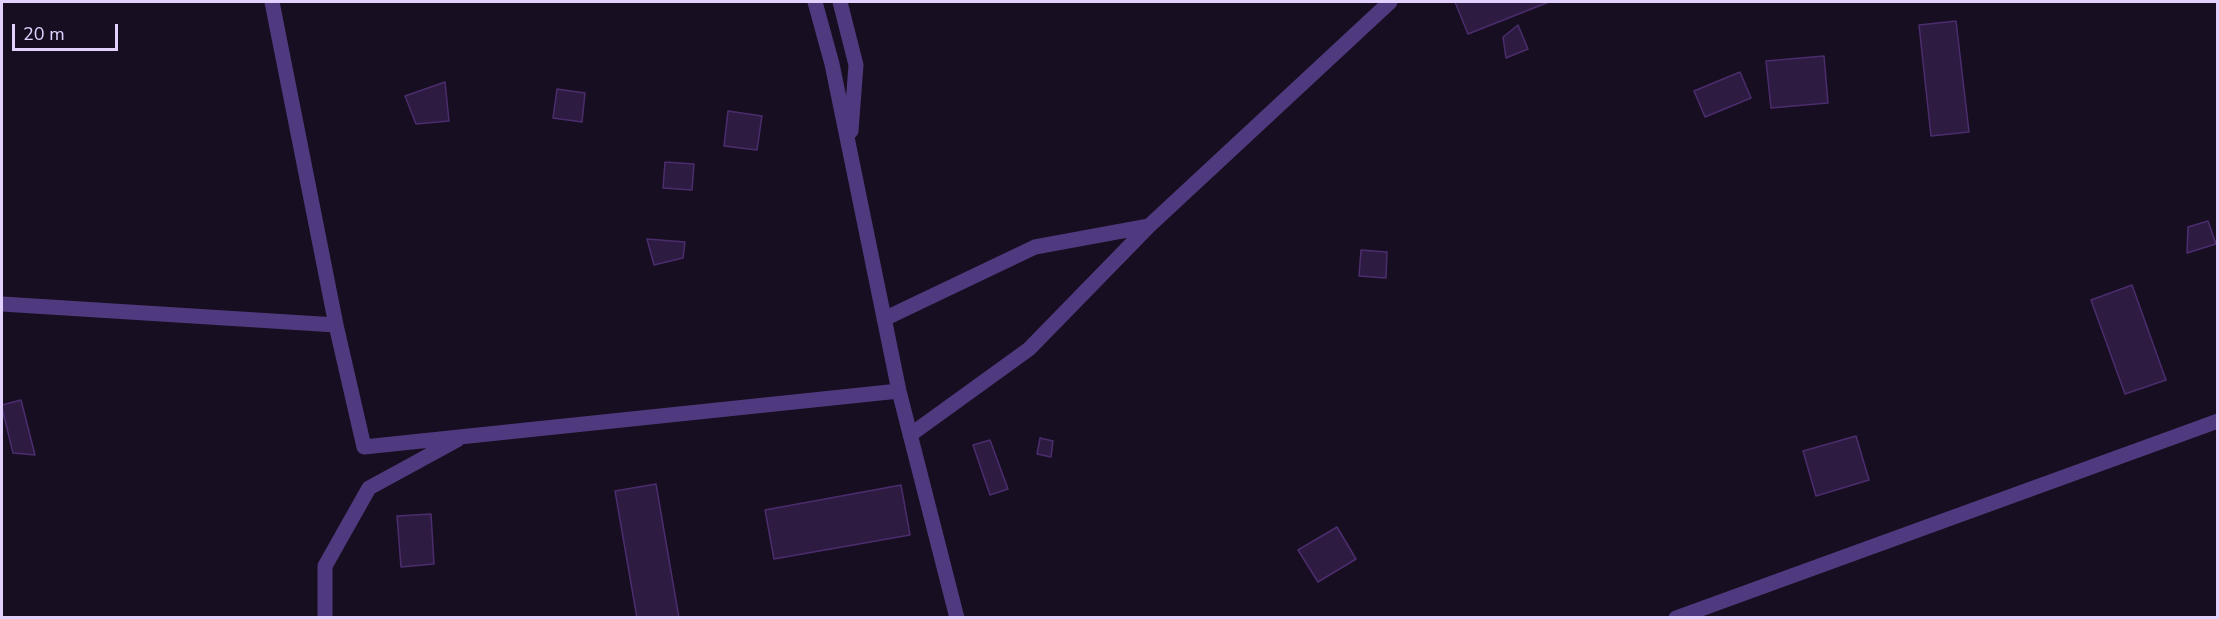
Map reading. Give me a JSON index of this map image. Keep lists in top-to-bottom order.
{
  "scale_bar": "20 m"
}
